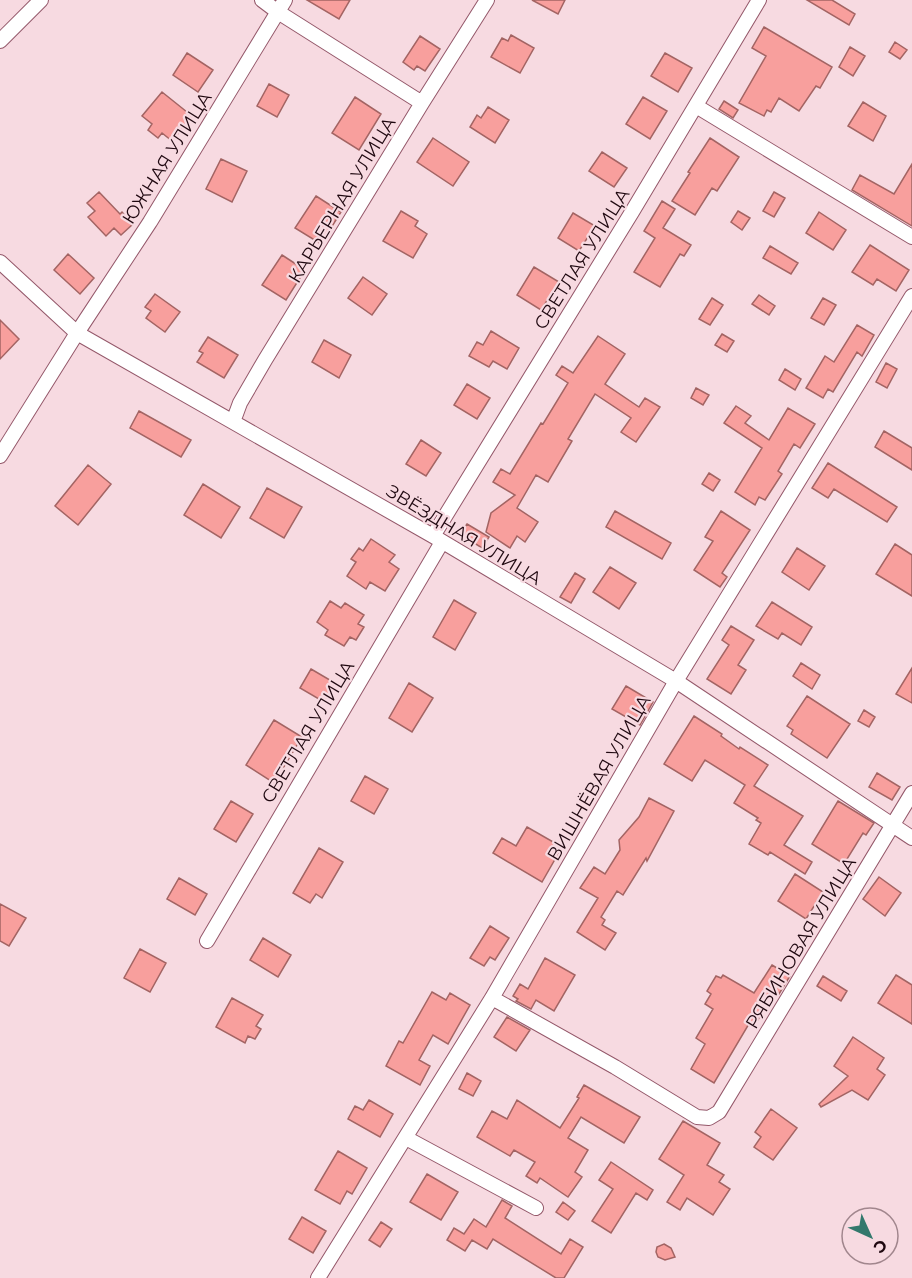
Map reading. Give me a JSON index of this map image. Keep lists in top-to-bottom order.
{
  "streets": {
    "street": [
      "ЮЖНАЯ УЛИЦА",
      "КАРЬЕРНАЯ УЛИЦА",
      "СВЕТЛАЯ УЛИЦА",
      "ЗВЁЗДНАЯ УЛИЦА",
      "ВИШНЁВАЯ УЛИЦА",
      "РЯБИНОВАЯ УЛИЦА"
    ]
  },
  "crossings": [
    ["ЮЖНАЯ УЛИЦА", "ЗВЁЗДНАЯ УЛИЦА"],
    ["КАРЬЕРНАЯ УЛИЦА", "ЗВЁЗДНАЯ УЛИЦА"],
    ["СВЕТЛАЯ УЛИЦА", "ЗВЁЗДНАЯ УЛИЦА"],
    ["ЗВЁЗДНАЯ УЛИЦА", "ВИШНЁВАЯ УЛИЦА"],
    ["ЗВЁЗДНАЯ УЛИЦА", "РЯБИНОВАЯ УЛИЦА"],
    ["ВИШНЁВАЯ УЛИЦА", "РЯБИНОВАЯ УЛИЦА"]
  ],
  "north": "bottom right"
}
